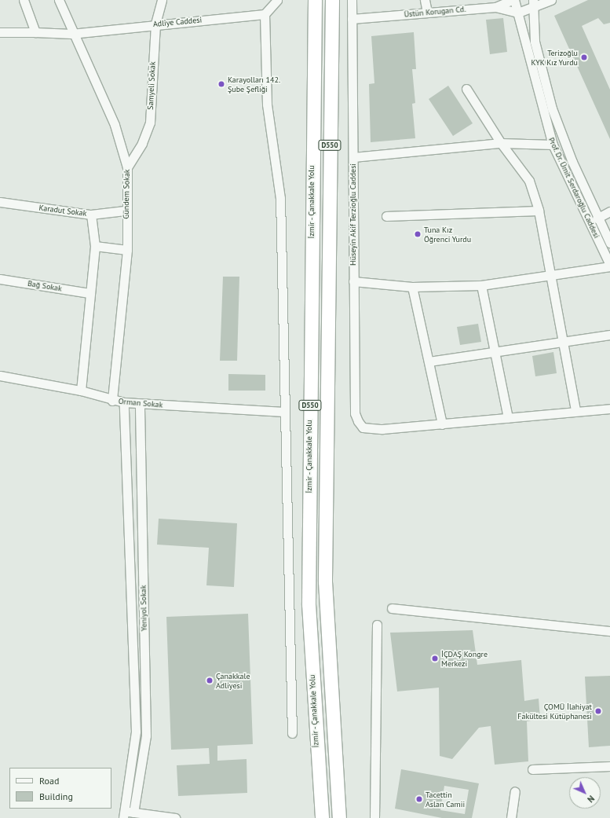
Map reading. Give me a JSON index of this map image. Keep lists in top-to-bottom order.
{
  "streets": {
    "highway": ["D550", "İzmir - Çanakkale Yolu"],
    "street": [
      "Üstün Korugan Cd.",
      "Adliye Caddesi",
      "Samyeli Sokak",
      "Prof. Dr. Ümit Serdaroğlu Caddesi",
      "Gündem Sokak",
      "Karadut Sokak",
      "Hüseyin Akif Terzioğlu Caddesi",
      "Bağ Sokak",
      "Orman Sokak",
      "Yeniyol Sokak"
    ]
  },
  "crossings": [
    ["Üstün Korugan Cd.", "Prof. Dr. Ümit Serdaroğlu Caddesi"],
    ["Üstün Korugan Cd.", "Hüseyin Akif Terzioğlu Caddesi"],
    ["Adliye Caddesi", "Samyeli Sokak"],
    ["Adliye Caddesi", "Gündem Sokak"],
    ["Samyeli Sokak", "Gündem Sokak"],
    ["Gündem Sokak", "Karadut Sokak"],
    ["Gündem Sokak", "Orman Sokak"],
    ["Orman Sokak", "Yeniyol Sokak"]
  ],
  "places": [
    "Terizoğlu KYK Kız Yurdu",
    "Karayolları 142. Şube Şefliği",
    "Tuna Kız Öğrenci Yurdu",
    "İÇDAŞ Kongre Merkezi",
    "Çanakkale Adliyesi",
    "ÇOMÜ İlahiyat Fakültesi Kütüphanesi",
    "Tacettin Aslan Camii"
  ],
  "legend": ["Road", "Building"],
  "north": "bottom right"
}
